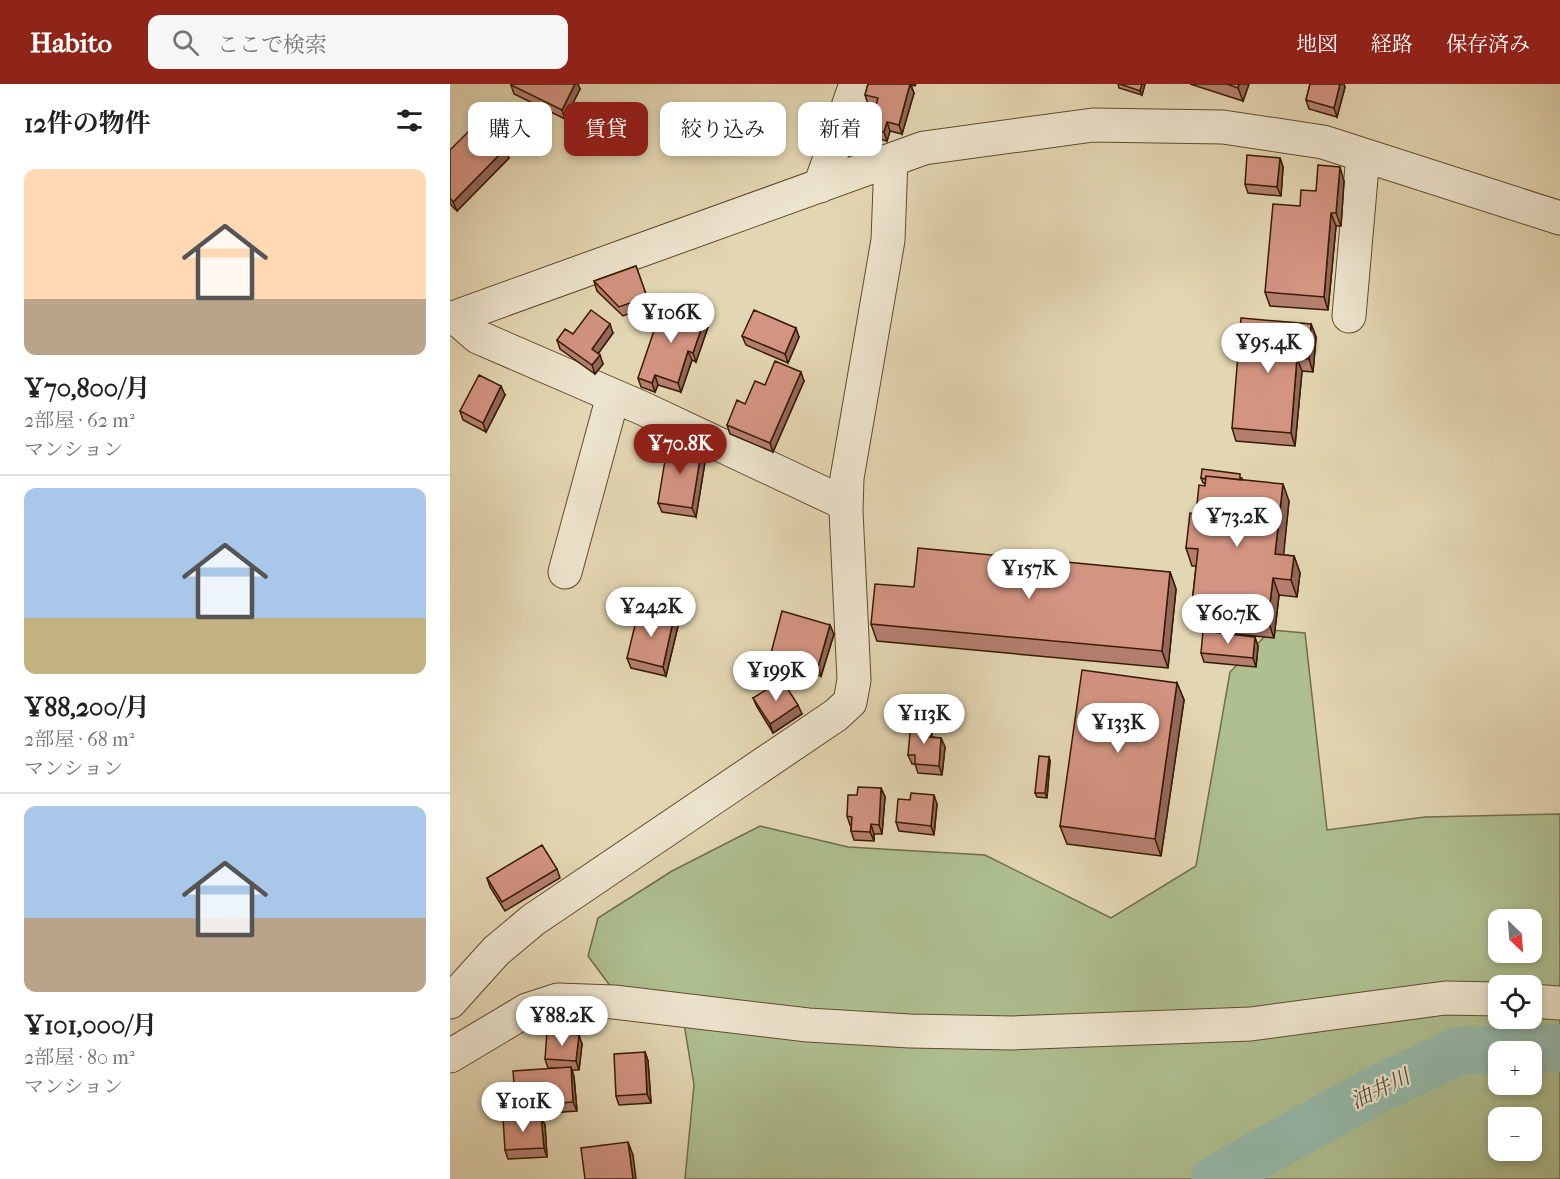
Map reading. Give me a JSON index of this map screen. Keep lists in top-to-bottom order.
{
  "water": ["油井川"],
  "north": "bottom right",
  "page": {
    "header": "Habito",
    "search": "ここで検索",
    "nav": ["地図", "経路", "保存済み"],
    "heading": "12件の物件",
    "chip": [
      "購入",
      "賃貸",
      "絞り込み",
      "新着"
    ],
    "list": [
      {
        "name": "¥70,800/月",
        "note": "2部屋 · 62 m² · マンション"
      },
      {
        "name": "¥88,200/月",
        "note": "2部屋 · 68 m² · マンション"
      },
      {
        "name": "¥101,000/月",
        "note": "2部屋 · 80 m² · マンション"
      }
    ],
    "price": [
      "¥106K",
      "¥95.4K",
      "¥70.8K",
      "¥73.2K",
      "¥157K",
      "¥242K",
      "¥60.7K",
      "¥199K",
      "¥113K",
      "¥133K",
      "¥88.2K",
      "¥101K"
    ],
    "map_buttons": ["+", "−"]
  }
}
